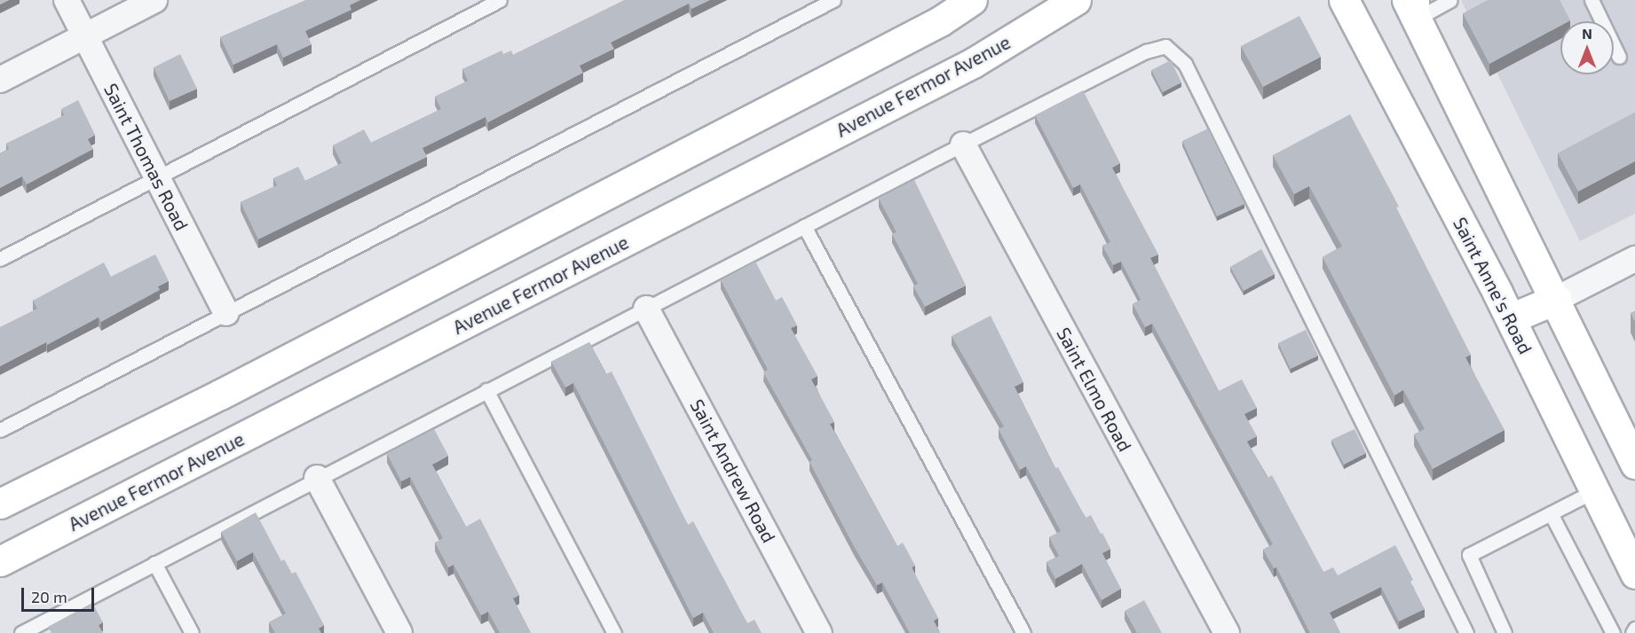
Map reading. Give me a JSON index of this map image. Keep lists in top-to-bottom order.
{
  "streets": {
    "main road": ["Avenue Fermor Avenue", "Saint Anne's Road"],
    "street": ["Saint Thomas Road", "Saint Elmo Road", "Saint Andrew Road"]
  },
  "scale_bar": "20 m",
  "north": "top"
}
